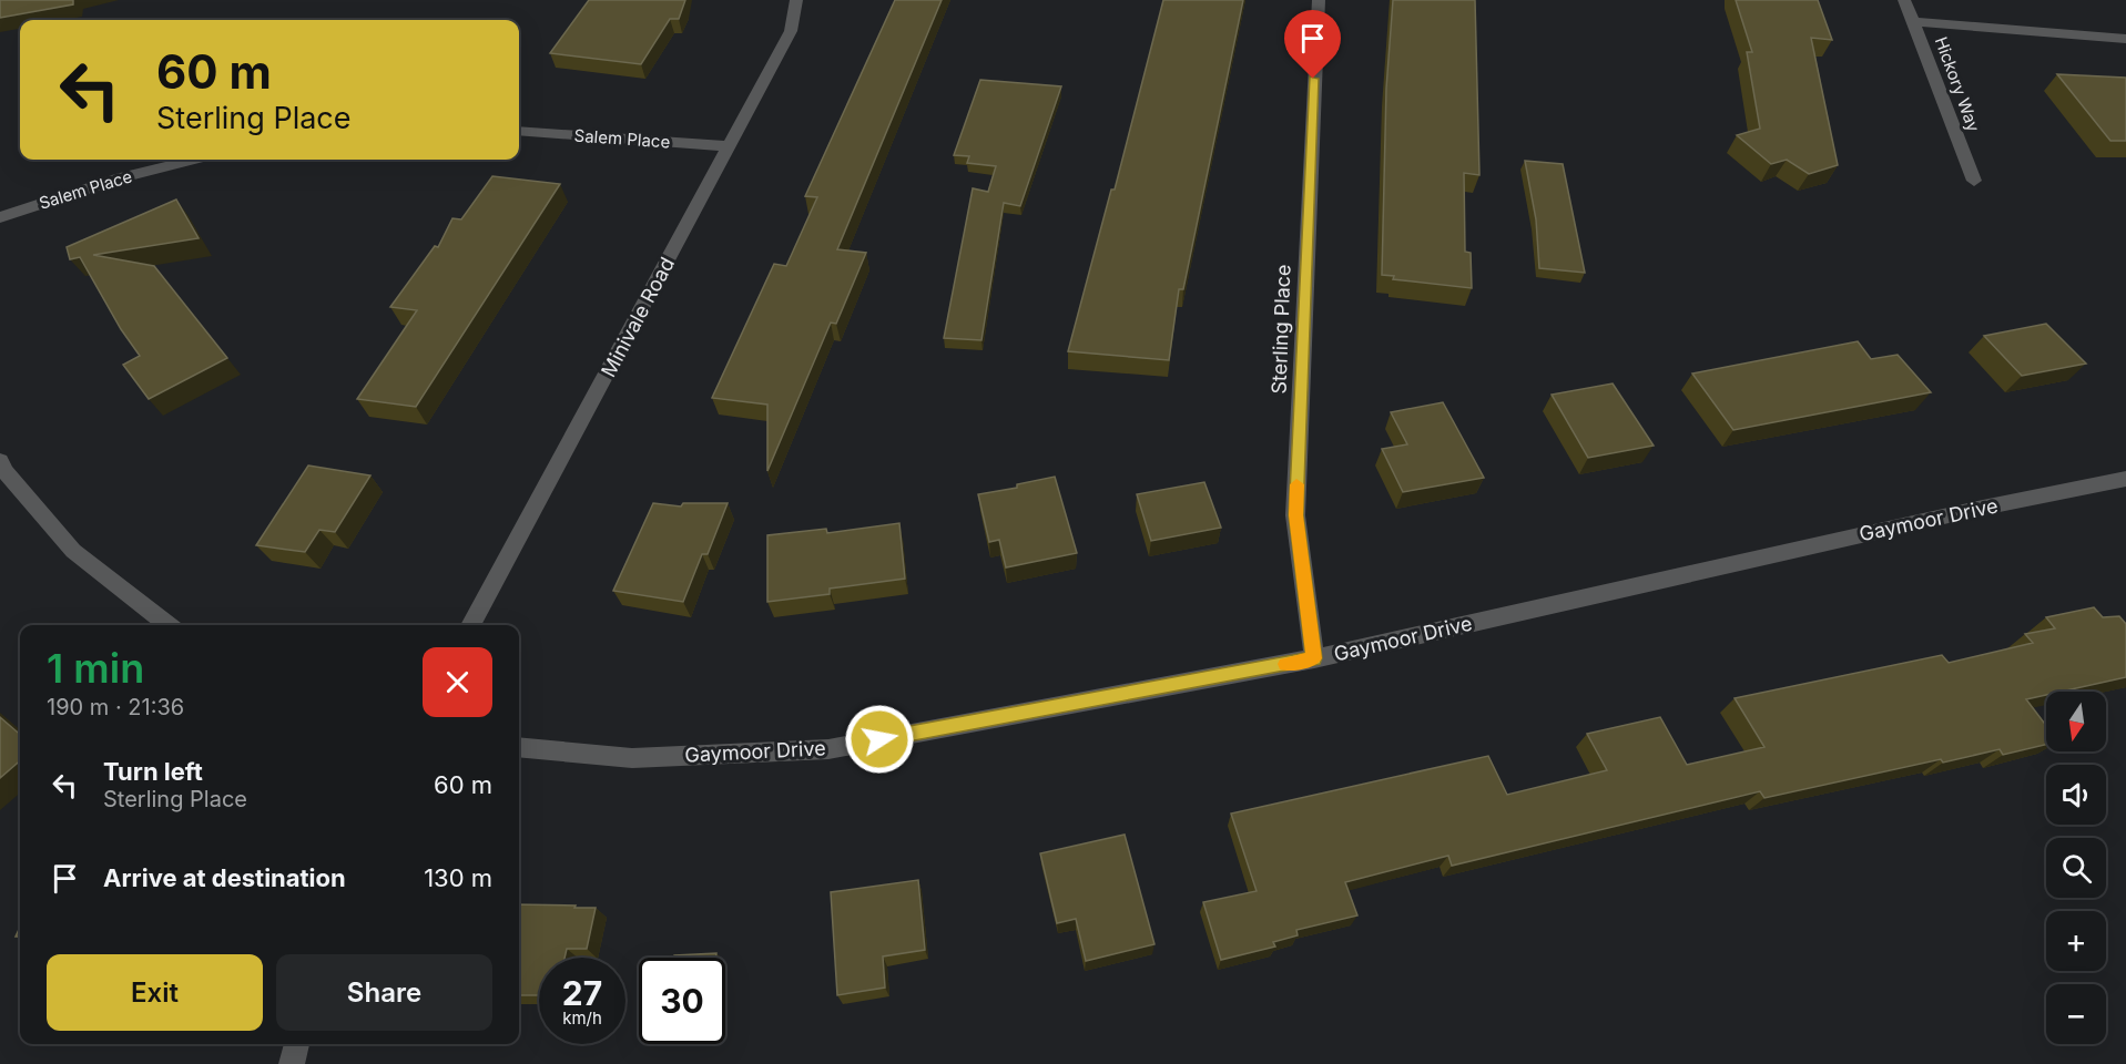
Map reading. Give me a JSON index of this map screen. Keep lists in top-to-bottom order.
{
  "streets": {
    "street": [
      "Hickory Way",
      "Salem Place",
      "Minivale Road",
      "Sterling Place",
      "Gaymoor Drive"
    ]
  },
  "crossings": [
    ["Salem Place", "Minivale Road"],
    ["Sterling Place", "Gaymoor Drive"]
  ],
  "north": "bottom",
  "page": {
    "turn": ["60 m", "Sterling Place"],
    "heading": ["1 min", "190 m · 21:36"],
    "map_buttons": ["+", "−"],
    "list": [
      {
        "name": "Turn left",
        "note": "Sterling Place",
        "value": "60 m"
      },
      {
        "name": "Arrive at destination",
        "value": "130 m"
      }
    ],
    "buttons": ["Exit", "Share"],
    "speed": "27 km/h",
    "limit": "30"
  }
}
